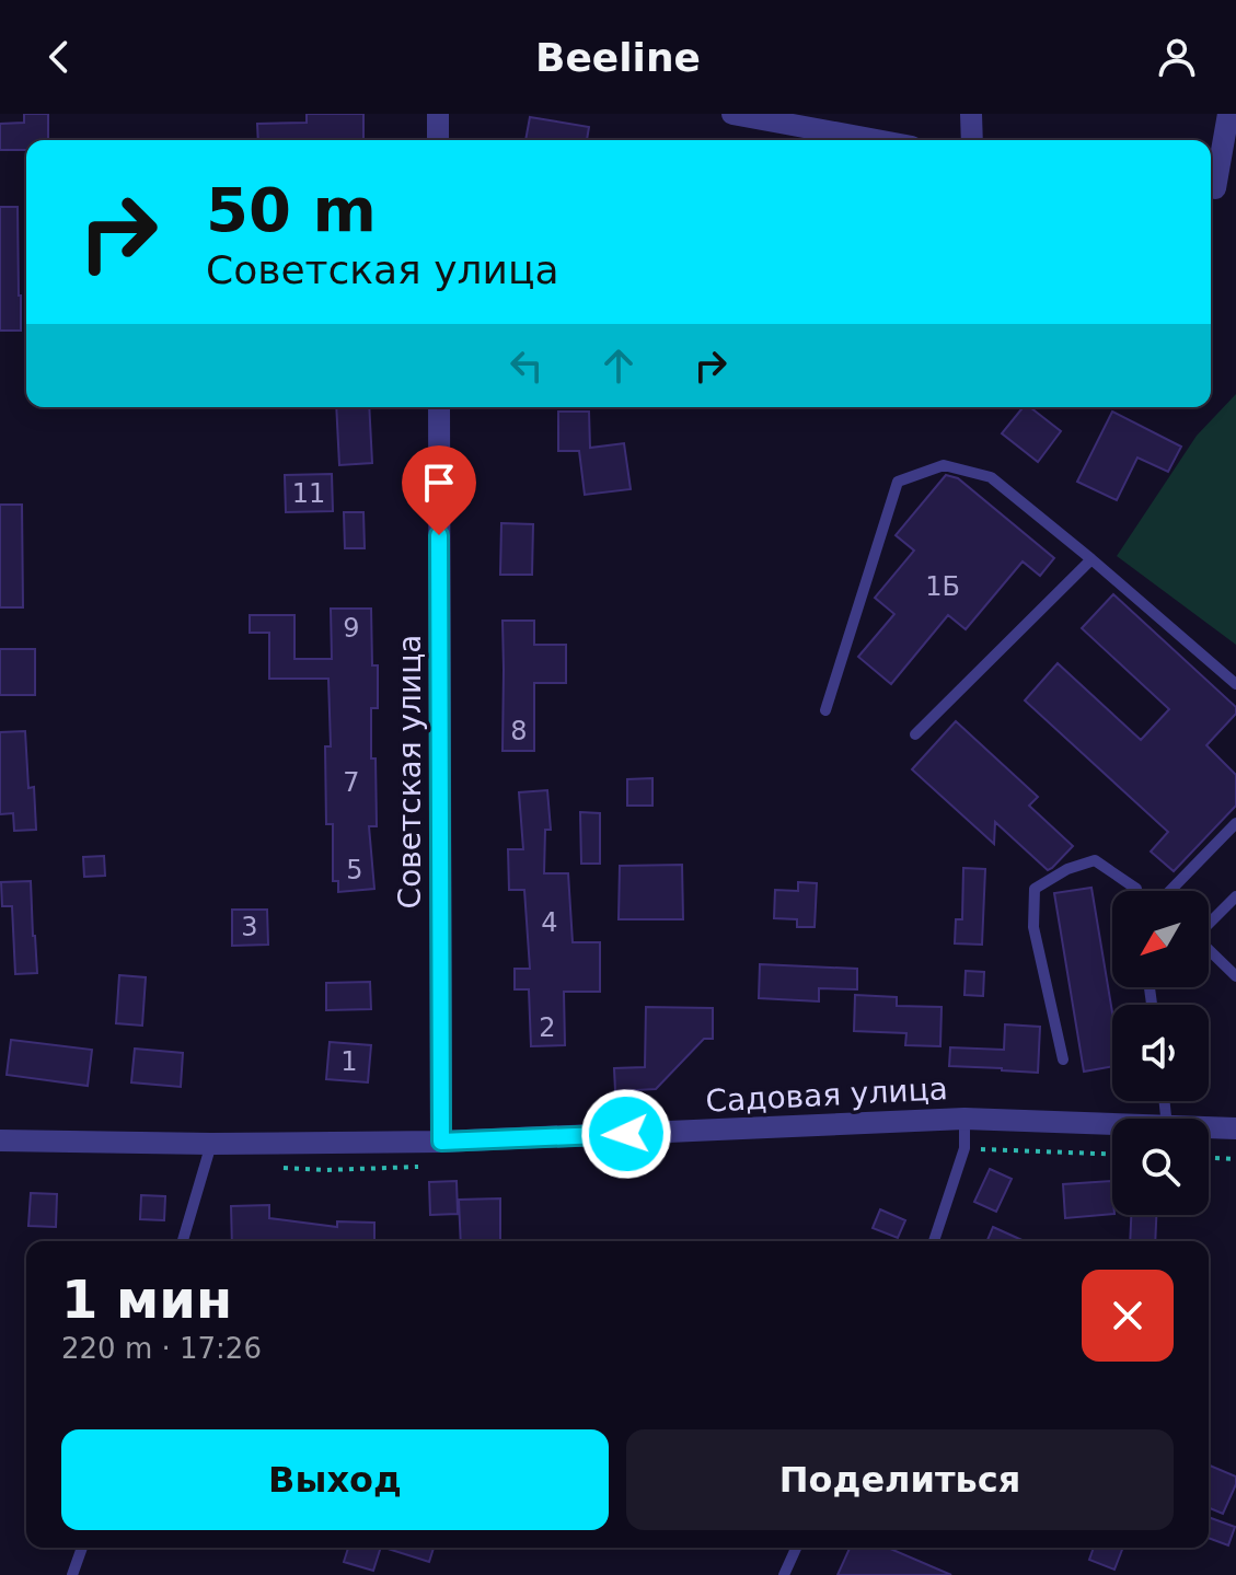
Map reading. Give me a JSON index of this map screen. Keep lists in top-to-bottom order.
{
  "streets": {
    "street": ["Советская улица", "Садовая улица"]
  },
  "crossings": [
    ["Советская улица", "Садовая улица"]
  ],
  "house_numbers": [
    "11",
    "1Б",
    "9",
    "8",
    "7",
    "5",
    "4",
    "3",
    "2",
    "1"
  ],
  "north": "bottom left",
  "page": {
    "header": "Beeline",
    "turn": ["50 m", "Советская улица"],
    "heading": ["1 мин", "220 m · 17:26"],
    "buttons": ["Выход", "Поделиться"]
  }
}
